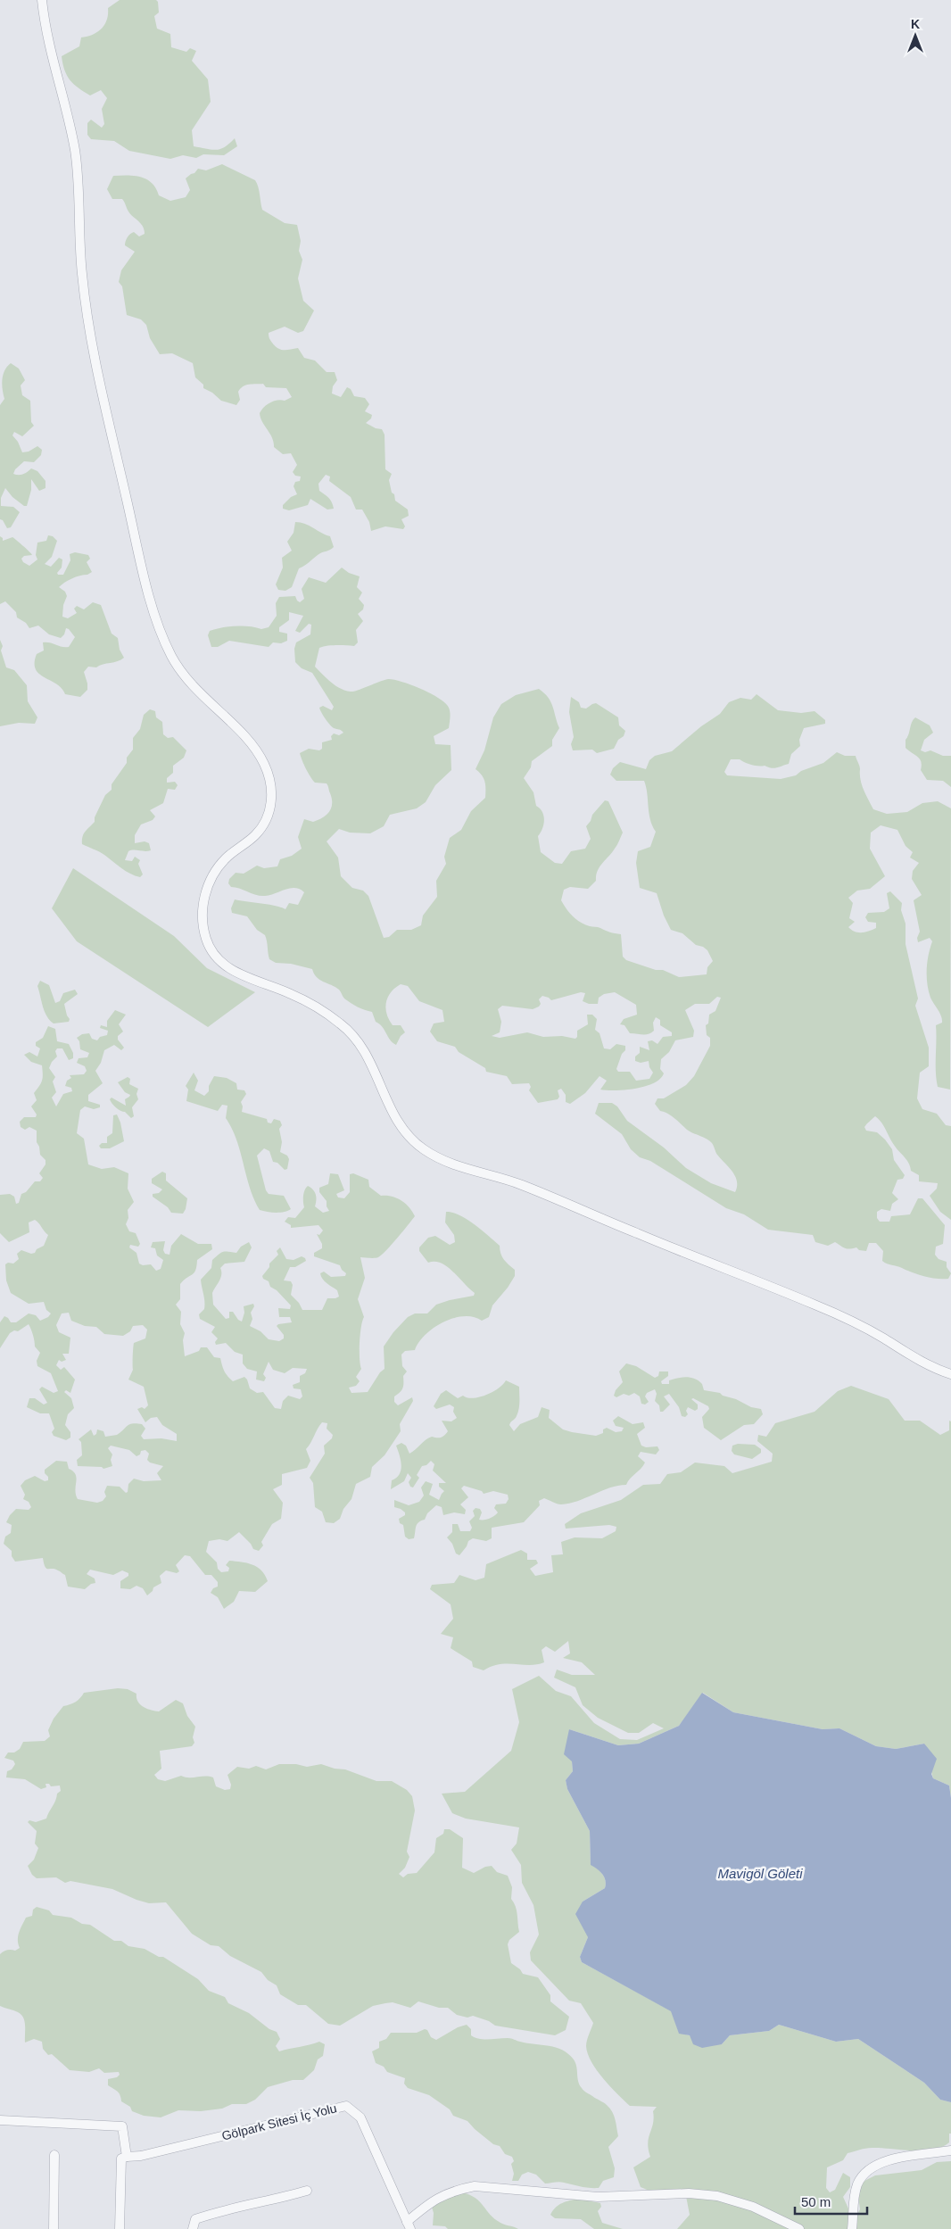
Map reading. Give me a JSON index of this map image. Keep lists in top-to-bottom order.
{
  "streets": {
    "street": ["Gölpark Sitesi İç Yolu"]
  },
  "water": ["Mavigöl Göleti"],
  "scale_bar": "50 m",
  "north": "top"
}
